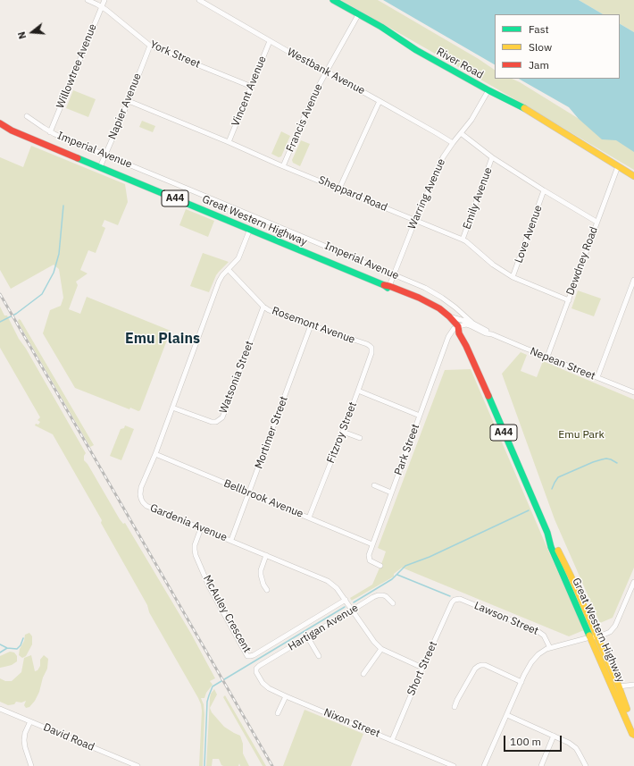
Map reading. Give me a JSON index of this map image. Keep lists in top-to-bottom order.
{
  "streets": {
    "main road": ["River Road", "A44", "Great Western Highway"],
    "street": [
      "York Street",
      "Willowtree Avenue",
      "Westbank Avenue",
      "Vincent Avenue",
      "Napier Avenue",
      "Francis Avenue",
      "Imperial Avenue",
      "Sheppard Road",
      "Warring Avenue",
      "Emily Avenue",
      "Love Avenue",
      "Dewdney Road",
      "Rosemont Avenue",
      "Nepean Street",
      "Watsonia Street",
      "Mortimer Street",
      "Fitzroy Street",
      "Park Street",
      "Bellbrook Avenue",
      "Gardenia Avenue",
      "McAuley Crescent",
      "Lawson Street",
      "Hartigan Avenue",
      "Short Street",
      "Nixon Street",
      "David Road"
    ]
  },
  "crossings": [
    ["York Street", "Willowtree Avenue"],
    ["York Street", "Vincent Avenue"],
    ["York Street", "Napier Avenue"],
    ["River Road", "Francis Avenue"],
    ["River Road", "Warring Avenue"],
    ["River Road", "Dewdney Road"],
    ["Willowtree Avenue", "Imperial Avenue"],
    ["Westbank Avenue", "Vincent Avenue"],
    ["Westbank Avenue", "Francis Avenue"],
    ["Westbank Avenue", "Warring Avenue"],
    ["Vincent Avenue", "Sheppard Road"],
    ["Napier Avenue", "Imperial Avenue"],
    ["Napier Avenue", "Sheppard Road"],
    ["Napier Avenue", "Great Western Highway"],
    ["Francis Avenue", "Sheppard Road"],
    ["Imperial Avenue", "Warring Avenue"],
    ["Imperial Avenue", "Nepean Street"],
    ["Sheppard Road", "Warring Avenue"],
    ["Sheppard Road", "Emily Avenue"],
    ["Sheppard Road", "Love Avenue"],
    ["Sheppard Road", "Dewdney Road"],
    ["Warring Avenue", "Great Western Highway"],
    ["Great Western Highway", "Nepean Street"],
    ["Great Western Highway", "Park Street"],
    ["Great Western Highway", "Gardenia Avenue"],
    ["Dewdney Road", "Nepean Street"],
    ["Rosemont Avenue", "Watsonia Street"],
    ["Rosemont Avenue", "Mortimer Street"],
    ["Rosemont Avenue", "Fitzroy Street"],
    ["Rosemont Avenue", "Gardenia Avenue"],
    ["Nepean Street", "Park Street"],
    ["Watsonia Street", "Gardenia Avenue"],
    ["Mortimer Street", "Bellbrook Avenue"],
    ["Mortimer Street", "Gardenia Avenue"],
    ["Fitzroy Street", "Bellbrook Avenue"],
    ["Park Street", "Bellbrook Avenue"],
    ["Bellbrook Avenue", "Gardenia Avenue"],
    ["Gardenia Avenue", "McAuley Crescent"],
    ["Gardenia Avenue", "Hartigan Avenue"],
    ["Gardenia Avenue", "Short Street"],
    ["Lawson Street", "Short Street"],
    ["Hartigan Avenue", "Nixon Street"],
    ["Short Street", "Nixon Street"]
  ],
  "districts": ["Emu Plains"],
  "parks": ["Emu Park"],
  "legend": ["Fast", "Slow", "Jam"],
  "scale_bar": "100 m",
  "north": "left"
}
